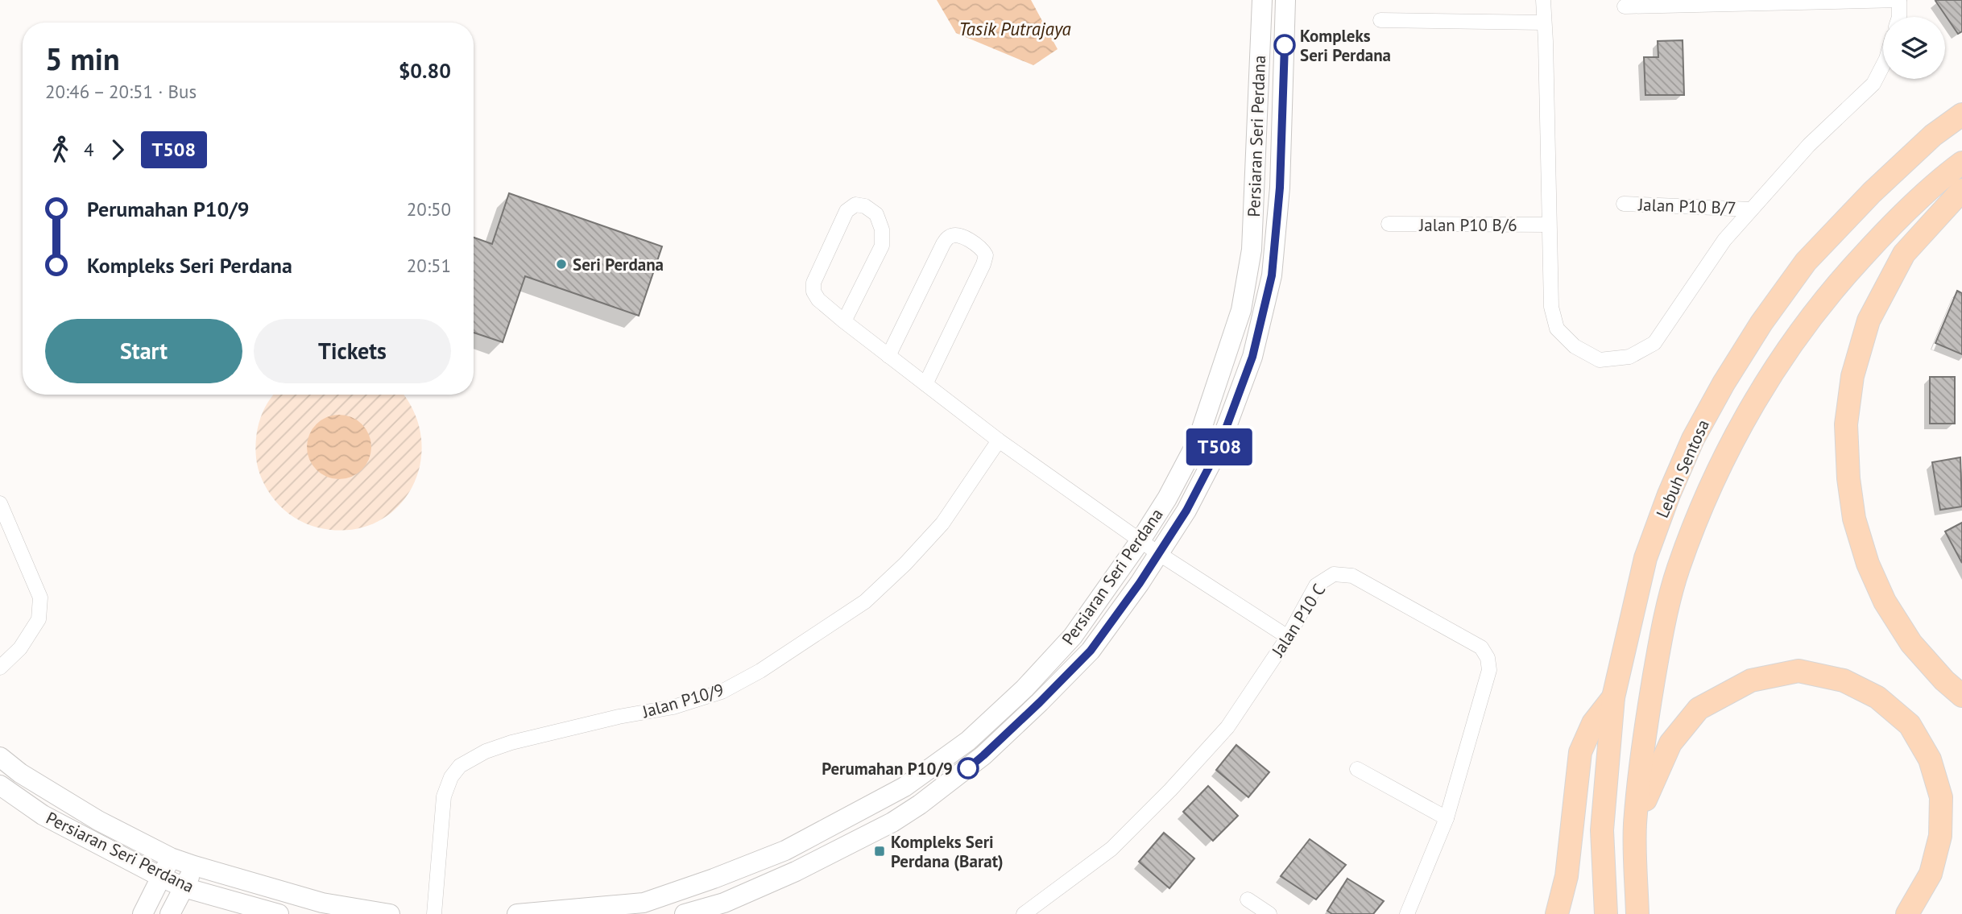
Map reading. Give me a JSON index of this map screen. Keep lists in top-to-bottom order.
{
  "streets": {
    "main road": ["Lebuh Sentosa"],
    "street": [
      "Persiaran Seri Perdana",
      "Jalan P10 B/7",
      "Jalan P10 B/6",
      "Jalan P10 C",
      "Jalan P10/9"
    ]
  },
  "water": ["Tasik Putrajaya"],
  "places": {
    "other": ["Kompleks Seri Perdana", "Seri Perdana", "Perumahan P10/9"],
    "transit": ["Kompleks Seri Perdana (Barat)"]
  },
  "lines": ["bus line T508"],
  "page": {
    "on_map": "T508",
    "heading": ["5 min", "20:46 – 20:51 · Bus", "$0.80"],
    "legs": ["4", "T508"],
    "list": [
      {
        "name": "Perumahan P10/9",
        "value": "20:50"
      },
      {
        "name": "Kompleks Seri Perdana",
        "value": "20:51"
      }
    ],
    "buttons": ["Start", "Tickets"]
  }
}
